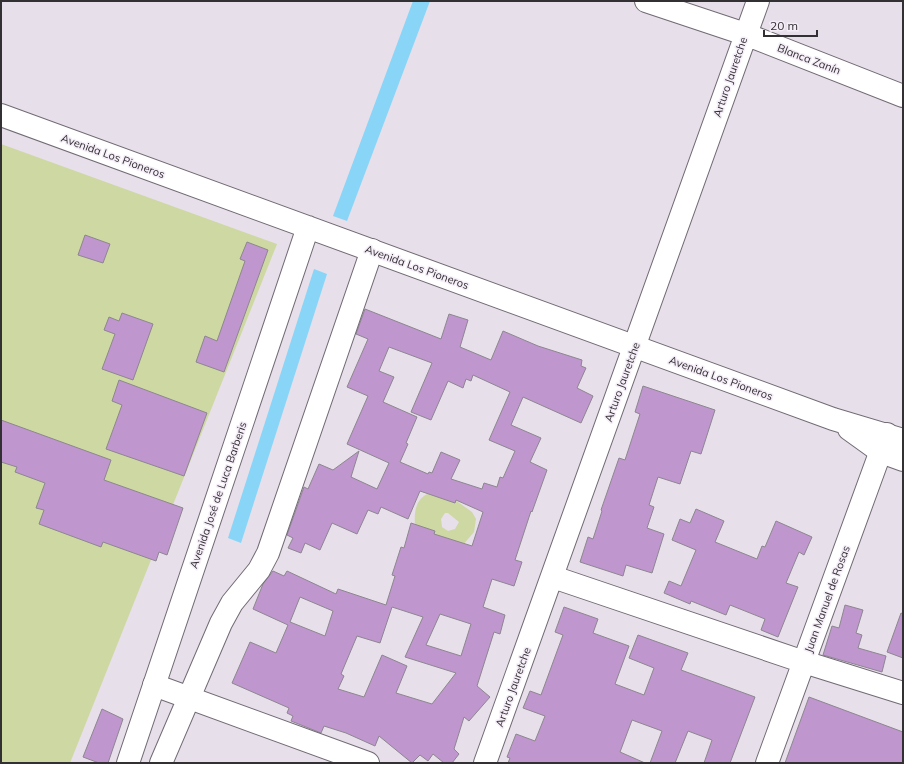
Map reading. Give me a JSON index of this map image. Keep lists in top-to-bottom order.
{
  "streets": {
    "street": [
      "Blanca Zanín",
      "Arturo Jauretche",
      "Avenida Los Pioneros",
      "Avenida José de Luca Barberis",
      "Juan Manuel de Rosas"
    ]
  },
  "crossings": [
    ["Blanca Zanín", "Arturo Jauretche"],
    ["Arturo Jauretche", "Avenida Los Pioneros"],
    ["Avenida Los Pioneros", "Avenida José de Luca Barberis"],
    ["Avenida Los Pioneros", "Juan Manuel de Rosas"]
  ],
  "scale_bar": "20 m"
}
